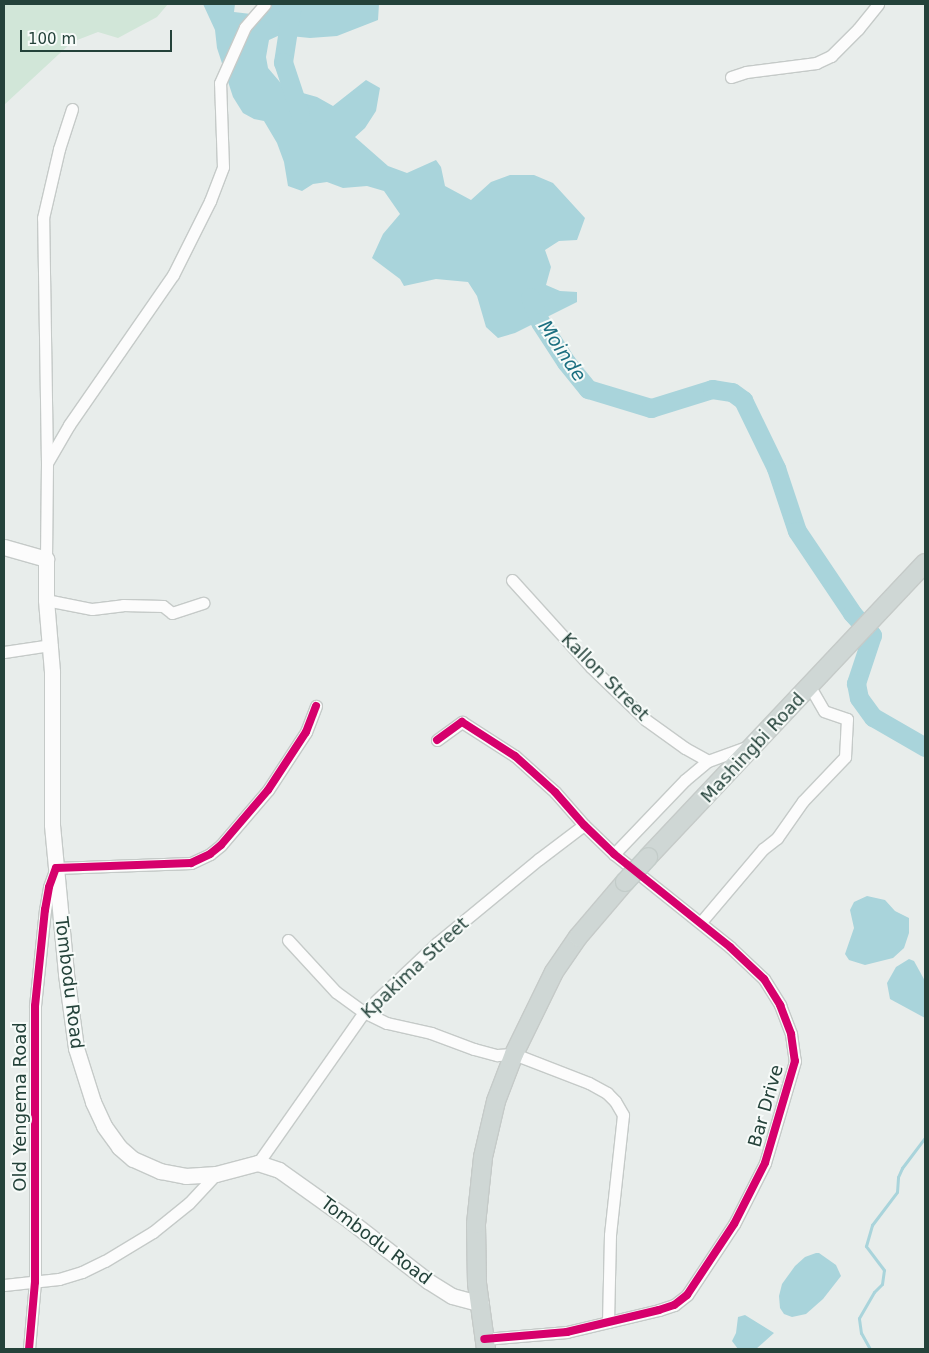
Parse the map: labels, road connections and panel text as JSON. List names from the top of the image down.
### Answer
{
  "streets": {
    "main road": ["Mashingbi Road", "Tombodu Road"],
    "street": [
      "Kallon Street",
      "Kpakima Street",
      "Bar Drive",
      "Old Yengema Road"
    ]
  },
  "crossings": [
    ["Kpakima Street", "Tombodu Road"],
    ["Kpakima Street", "Bar Drive"],
    ["Tombodu Road", "Old Yengema Road"]
  ],
  "water": ["Moinde"],
  "scale_bar": "100 m"
}
